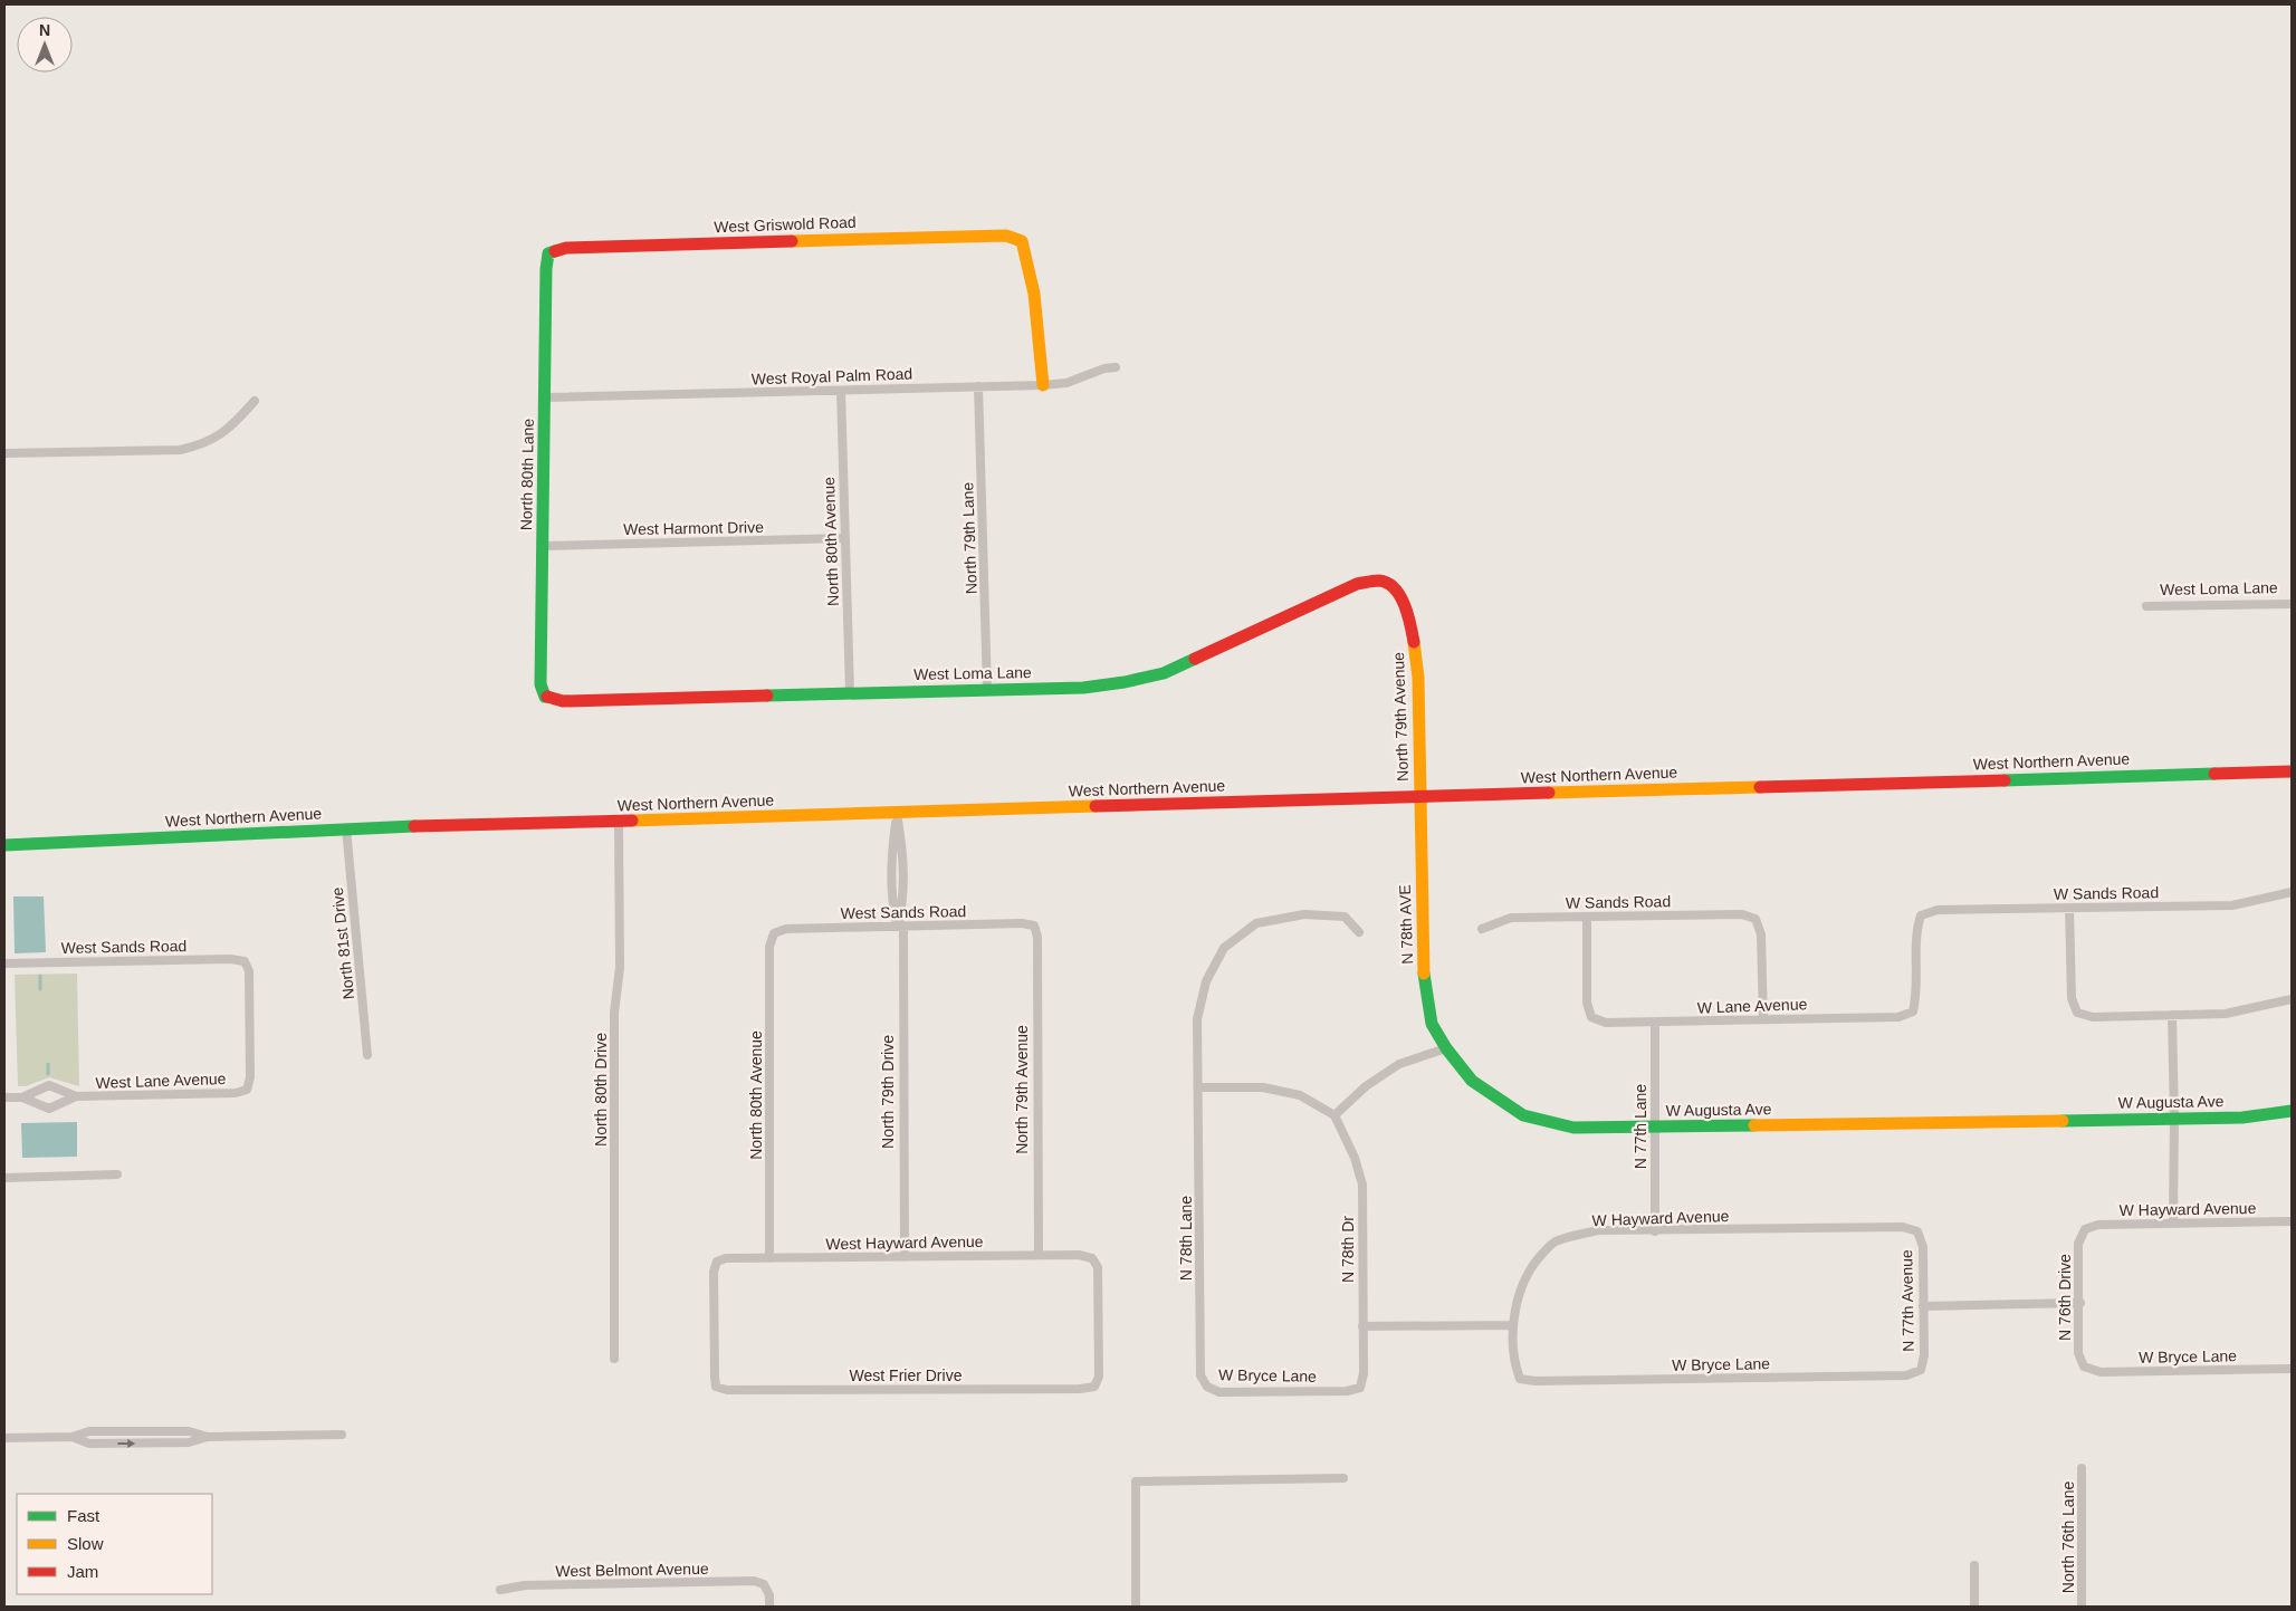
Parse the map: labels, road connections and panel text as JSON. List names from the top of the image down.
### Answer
{
  "streets": {
    "street": [
      "West Griswold Road",
      "West Royal Palm Road",
      "North 80th Lane",
      "West Harmont Drive",
      "North 79th Lane",
      "North 80th Avenue",
      "West Loma Lane",
      "North 79th Avenue",
      "West Northern Avenue",
      "W Sands Road",
      "West Sands Road",
      "N 78th AVE",
      "North 81st Drive",
      "W Lane Avenue",
      "West Lane Avenue",
      "North 80th Drive",
      "North 79th Drive",
      "W Augusta Ave",
      "N 77th Lane",
      "W Hayward Avenue",
      "N 78th Lane",
      "West Hayward Avenue",
      "N 78th Dr",
      "N 76th Drive",
      "N 77th Avenue",
      "W Bryce Lane",
      "West Frier Drive",
      "North 76th Lane",
      "West Belmont Avenue"
    ]
  },
  "crossings": [
    ["West Griswold Road", "West Royal Palm Road"],
    ["West Griswold Road", "North 80th Lane"],
    ["West Royal Palm Road", "North 80th Lane"],
    ["West Royal Palm Road", "North 79th Lane"],
    ["West Royal Palm Road", "North 80th Avenue"],
    ["North 80th Lane", "West Harmont Drive"],
    ["North 80th Lane", "West Loma Lane"],
    ["West Harmont Drive", "North 80th Avenue"],
    ["North 79th Lane", "West Loma Lane"],
    ["North 80th Avenue", "West Loma Lane"],
    ["North 80th Avenue", "West Sands Road"],
    ["North 80th Avenue", "West Hayward Avenue"],
    ["West Loma Lane", "North 79th Avenue"],
    ["North 79th Avenue", "West Northern Avenue"],
    ["North 79th Avenue", "West Sands Road"],
    ["North 79th Avenue", "N 78th AVE"],
    ["North 79th Avenue", "West Hayward Avenue"],
    ["West Northern Avenue", "N 78th AVE"],
    ["West Northern Avenue", "North 81st Drive"],
    ["West Northern Avenue", "North 80th Drive"],
    ["West Northern Avenue", "North 79th Drive"],
    ["W Sands Road", "W Lane Avenue"],
    ["West Sands Road", "West Lane Avenue"],
    ["West Sands Road", "North 79th Drive"],
    ["N 78th AVE", "W Augusta Ave"],
    ["W Lane Avenue", "N 77th Lane"],
    ["North 79th Drive", "West Hayward Avenue"],
    ["W Augusta Ave", "N 77th Lane"],
    ["N 77th Lane", "W Hayward Avenue"],
    ["W Hayward Avenue", "N 76th Drive"],
    ["W Hayward Avenue", "N 77th Avenue"],
    ["W Hayward Avenue", "W Bryce Lane"],
    ["N 78th Lane", "W Bryce Lane"],
    ["West Hayward Avenue", "West Frier Drive"],
    ["N 78th Dr", "W Bryce Lane"],
    ["N 76th Drive", "W Bryce Lane"],
    ["N 77th Avenue", "W Bryce Lane"]
  ],
  "legend": ["Fast", "Slow", "Jam"],
  "north": "top"
}
